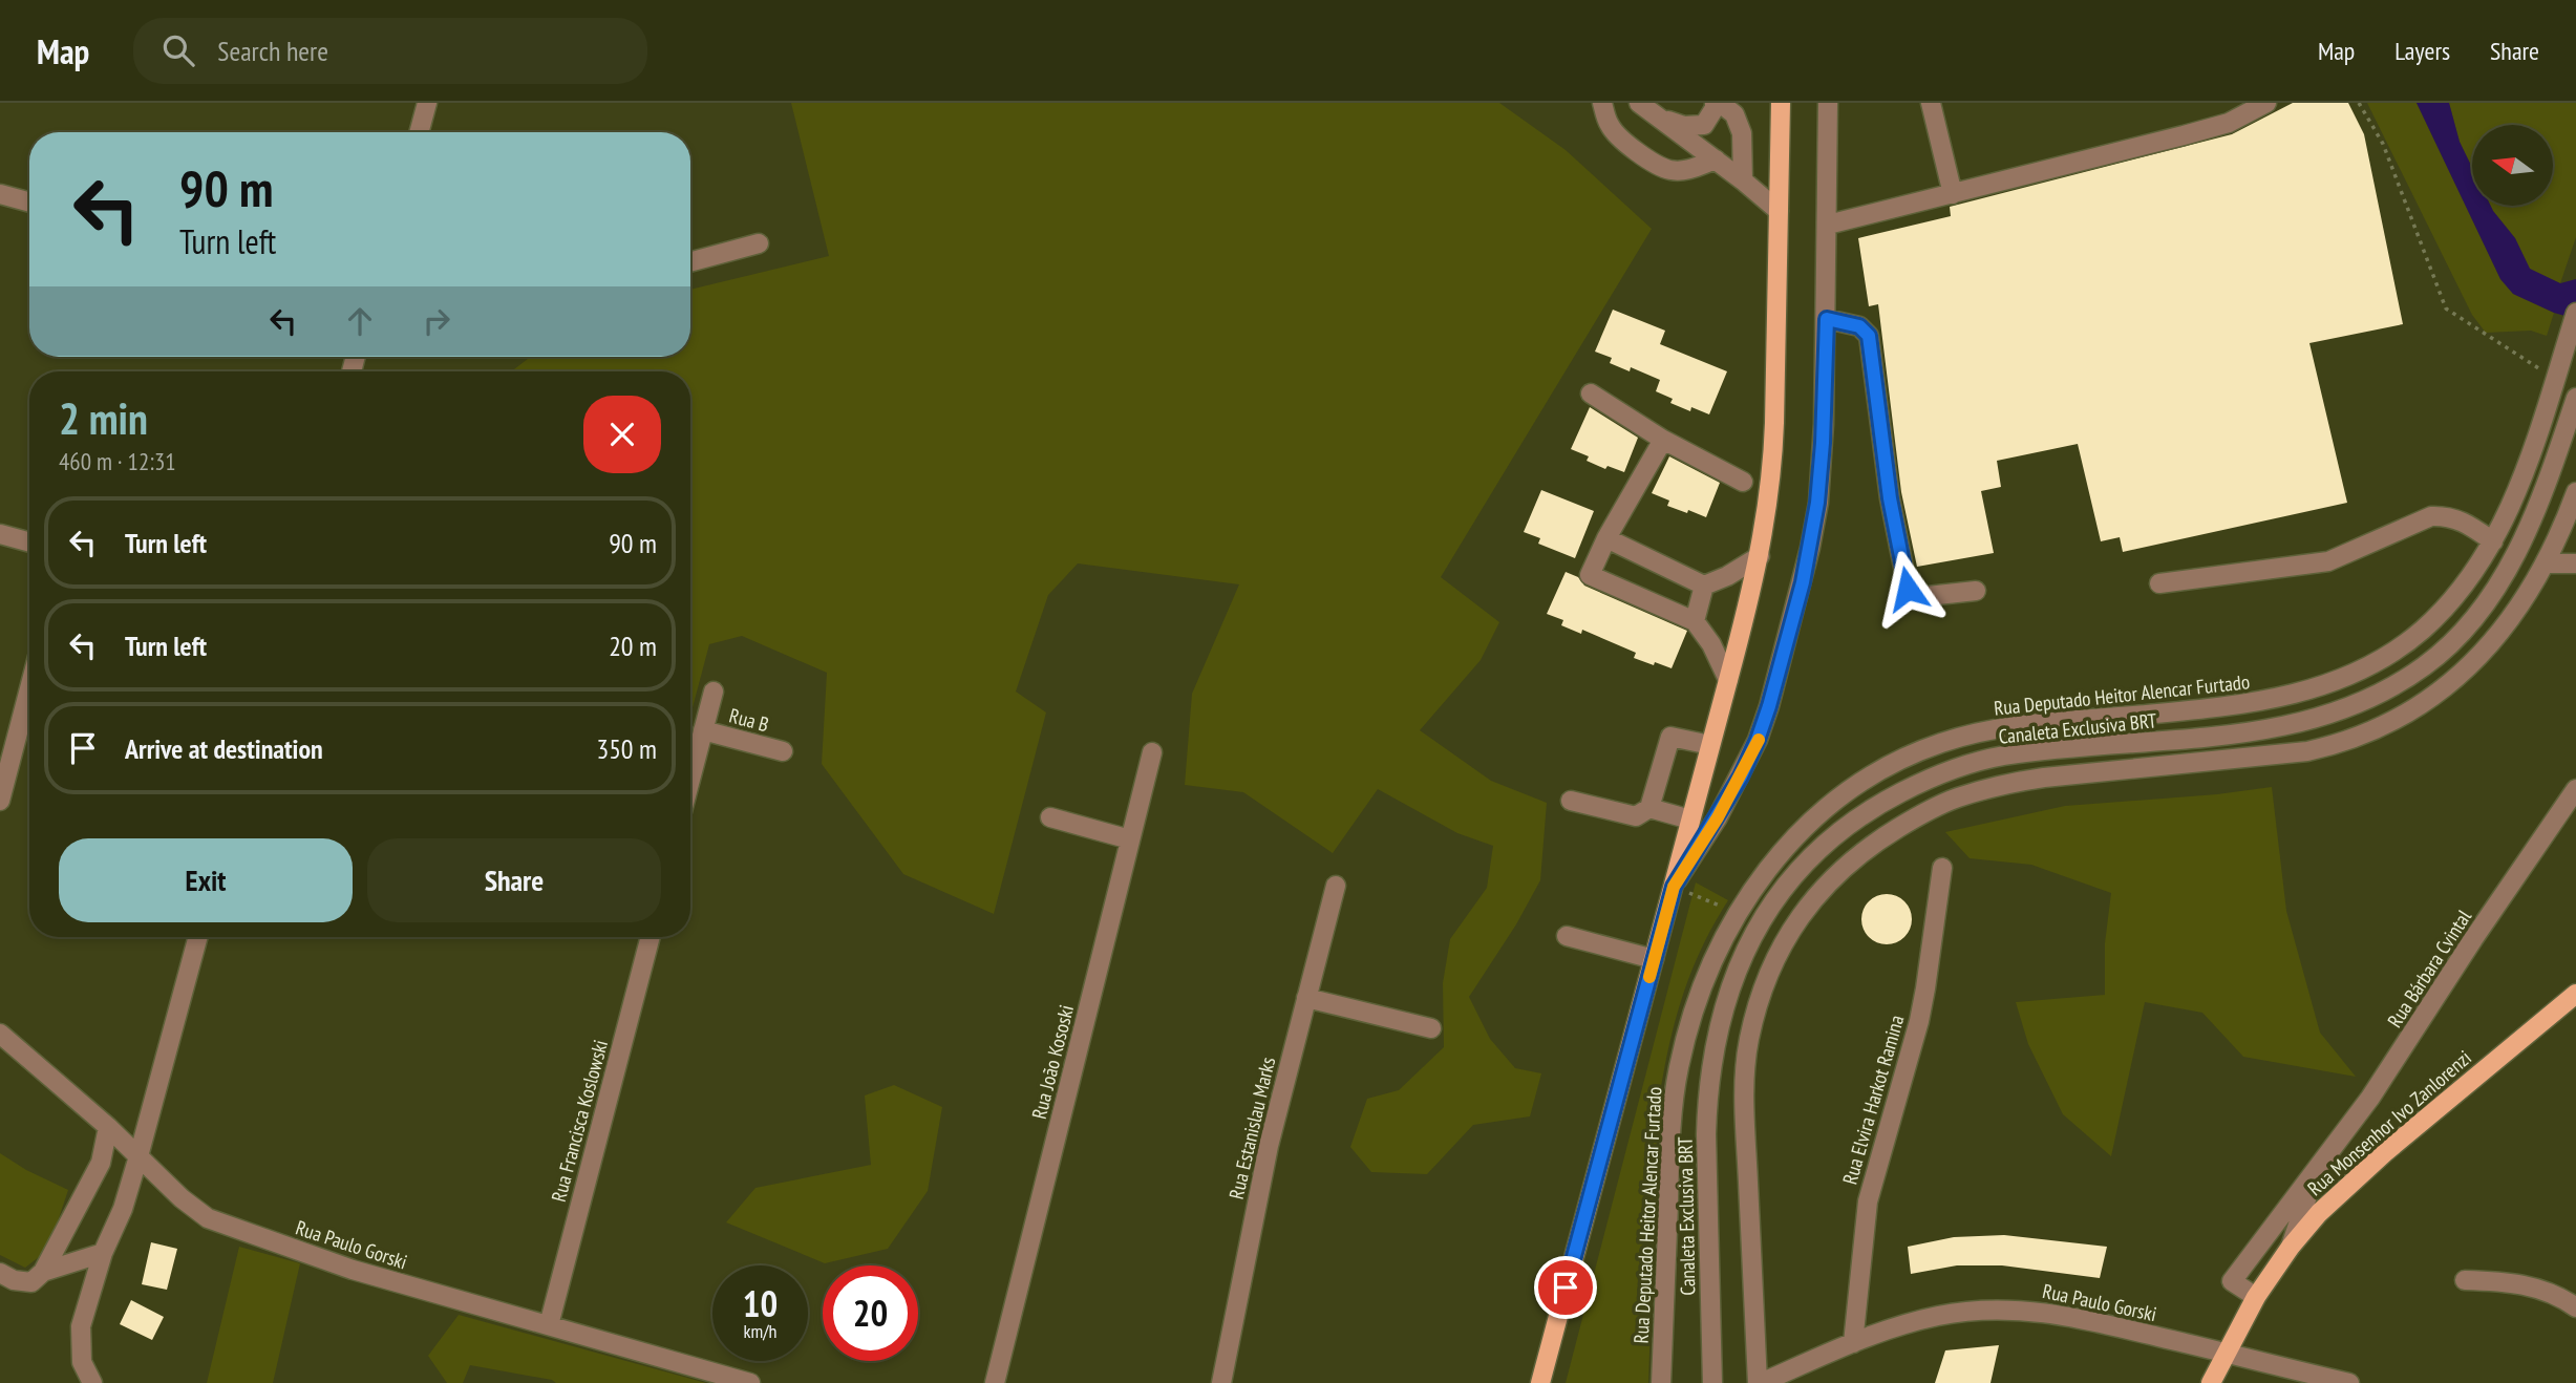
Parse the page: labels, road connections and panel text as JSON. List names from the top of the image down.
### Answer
{
  "streets": {
    "main road": ["Rua Monsenhor Ivo Zanlorenzi"],
    "street": [
      "Rua Deputado Heitor Alencar Furtado",
      "Rua B",
      "Canaleta Exclusiva BRT",
      "Rua Bárbara Cvintal",
      "Rua João Kososki",
      "Rua Elvira Harkot Ramina",
      "Rua Francisca Koslowski",
      "Rua Estanislau Marks",
      "Rua Paulo Gorski"
    ]
  },
  "crossings": [
    ["Rua Bárbara Cvintal", "Rua Monsenhor Ivo Zanlorenzi"],
    ["Rua Elvira Harkot Ramina", "Rua Paulo Gorski"],
    ["Rua Francisca Koslowski", "Rua Paulo Gorski"],
    ["Rua Monsenhor Ivo Zanlorenzi", "Rua Paulo Gorski"]
  ],
  "north": "left",
  "page": {
    "header": "Map",
    "search": "Search here",
    "nav": ["Map", "Layers", "Share"],
    "turn": ["90 m", "Turn left"],
    "heading": ["2 min", "460 m · 12:31"],
    "list": [
      {
        "name": "Turn left",
        "value": "90 m"
      },
      {
        "name": "Turn left",
        "value": "20 m"
      },
      {
        "name": "Arrive at destination",
        "value": "350 m"
      }
    ],
    "buttons": ["Exit", "Share"],
    "speed": "10 km/h",
    "limit": "20"
  }
}
